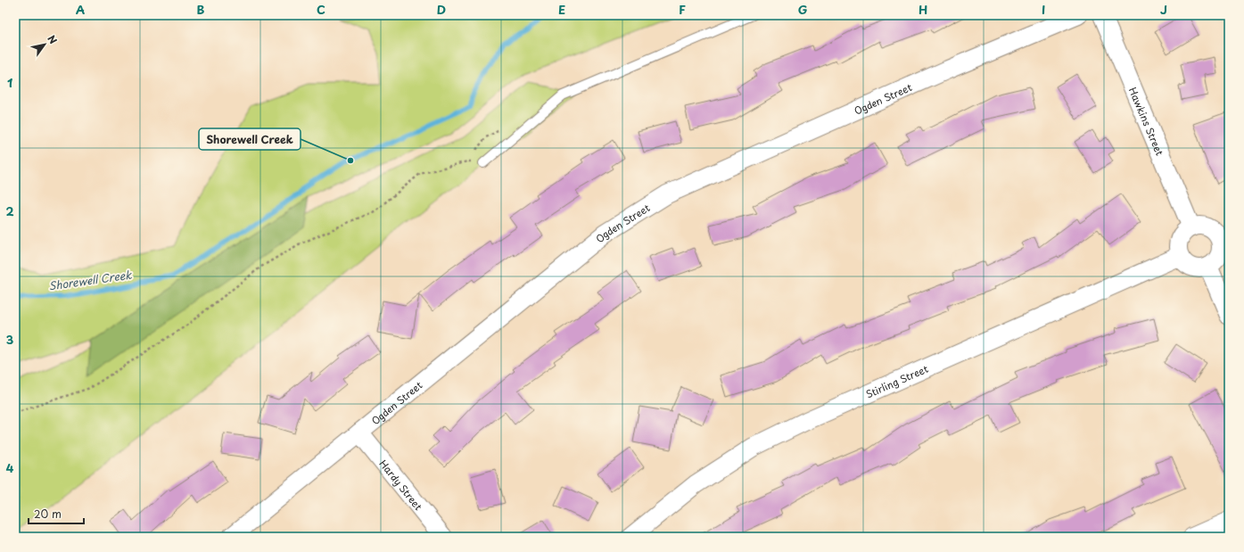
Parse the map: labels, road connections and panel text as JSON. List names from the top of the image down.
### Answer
{
  "streets": {
    "street": [
      "Ogden Street",
      "Hawkins Street",
      "Stirling Street",
      "Hardy Street"
    ]
  },
  "crossings": [
    ["Ogden Street", "Hardy Street"],
    ["Hawkins Street", "Stirling Street"]
  ],
  "water": ["Shorewell Creek"],
  "places": ["Shorewell Creek"],
  "scale_bar": "20 m",
  "north": "top right",
  "grid": {
    "columns": [
      "A",
      "B",
      "C",
      "D",
      "E",
      "F",
      "G",
      "H",
      "I",
      "J"
    ],
    "rows": [
      "1",
      "2",
      "3",
      "4"
    ]
  }
}
